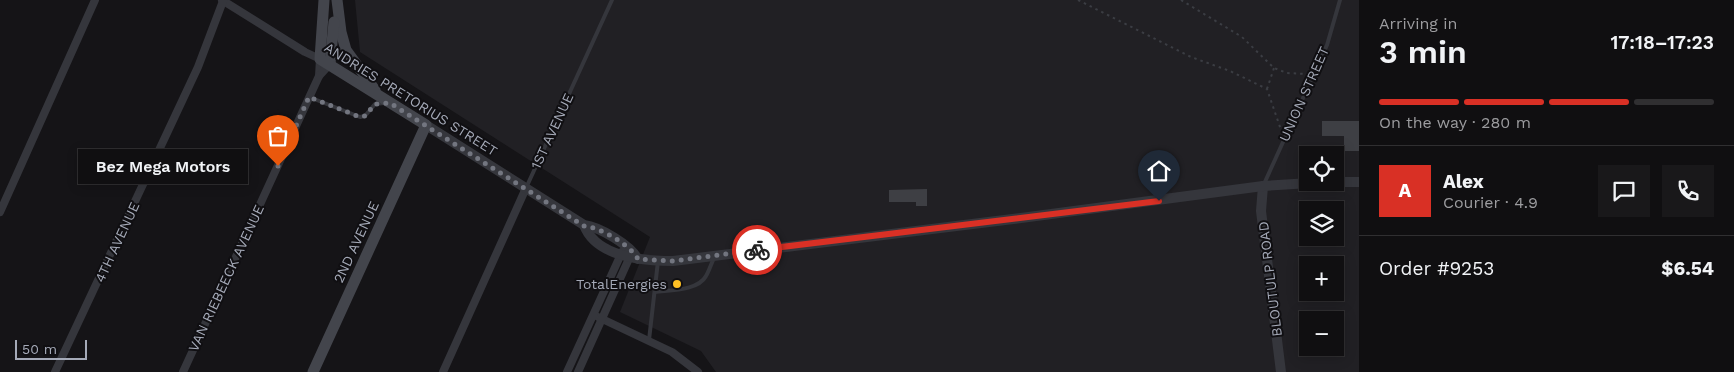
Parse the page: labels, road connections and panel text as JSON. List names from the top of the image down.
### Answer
{
  "streets": {
    "main road": ["ANDRIES PRETORIUS STREET", "2ND AVENUE"],
    "street": [
      "1ST AVENUE",
      "4TH AVENUE",
      "VAN RIEBEECK AVENUE",
      "BLOUTULP ROAD"
    ],
    "lane": ["UNION STREET"]
  },
  "crossings": [
    ["UNION STREET", "BLOUTULP ROAD"],
    ["ANDRIES PRETORIUS STREET", "1ST AVENUE"],
    ["ANDRIES PRETORIUS STREET", "4TH AVENUE"],
    ["ANDRIES PRETORIUS STREET", "2ND AVENUE"],
    ["ANDRIES PRETORIUS STREET", "VAN RIEBEECK AVENUE"]
  ],
  "places": ["Bez Mega Motors", "TotalEnergies"],
  "scale_bar": "50 m",
  "page": {
    "heading": ["3 min", "Arriving in", "17:18–17:23"],
    "panel": [
      "Alex",
      "Courier · 4.9",
      "Order #9253",
      "$6.54"
    ],
    "bar": "On the way · 280 m",
    "map_buttons": ["+", "−"],
    "bubble": "Bez Mega Motors",
    "round": "A",
    "scale": "50 m"
  }
}
